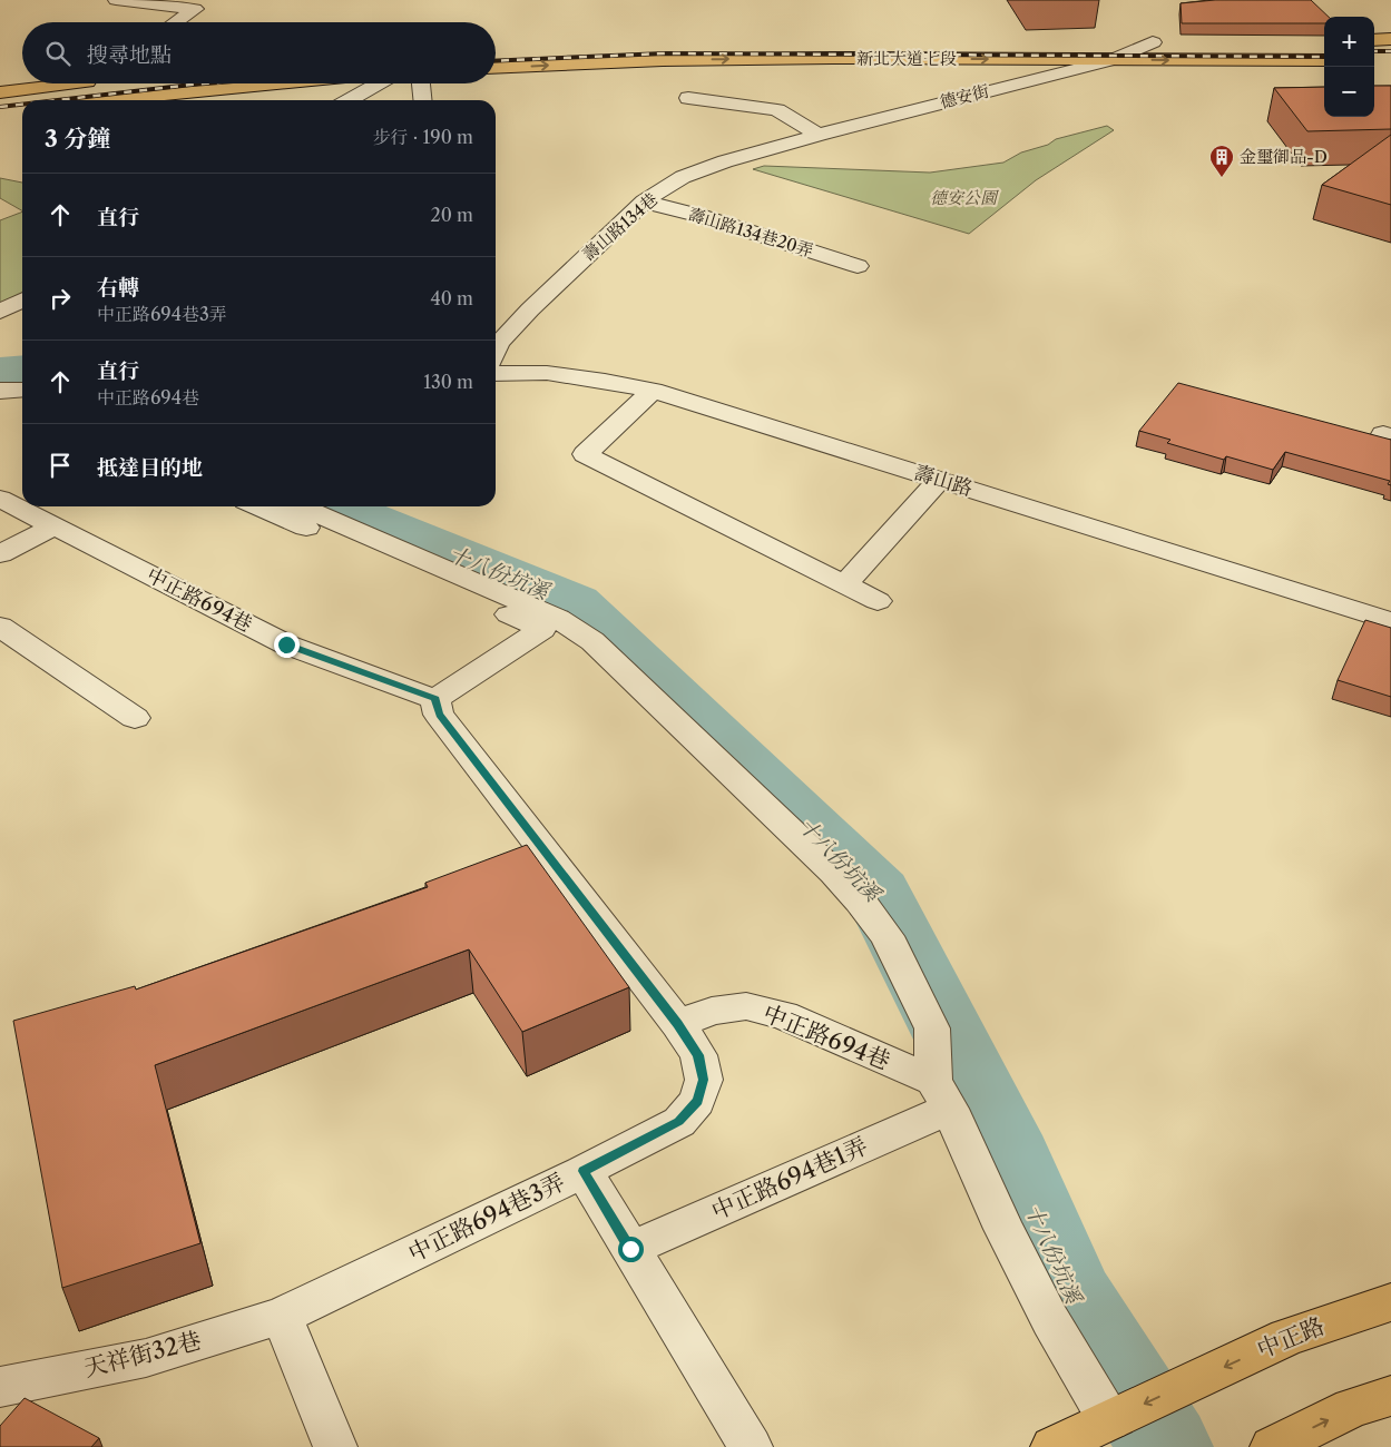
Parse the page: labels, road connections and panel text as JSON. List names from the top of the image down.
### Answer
{
  "streets": {
    "main road": ["新北大道七段", "中正路"],
    "street": [
      "德安街",
      "壽山路134巷",
      "壽山路134巷20弄",
      "壽山路",
      "中正路694巷",
      "中正路694巷1弄",
      "中正路694巷3弄",
      "天祥街32巷"
    ]
  },
  "crossings": [
    ["新北大道七段", "德安街"],
    ["德安街", "壽山路134巷"],
    ["壽山路134巷", "壽山路134巷20弄"],
    ["中正路694巷", "中正路694巷1弄"],
    ["中正路694巷", "中正路694巷3弄"],
    ["中正路694巷3弄", "天祥街32巷"]
  ],
  "water": ["十八份坑溪"],
  "parks": ["德安公園"],
  "places": {
    "building": ["金璽御品-D"]
  },
  "page": {
    "map_buttons": ["+", "−"],
    "search": "搜尋地點",
    "heading": ["3 分鐘", "步行 · 190 m"],
    "list": [
      ["直行", "20 m"],
      ["右轉", "中正路694巷3弄", "40 m"],
      ["直行", "中正路694巷", "130 m"],
      "抵達目的地"
    ]
  }
}
